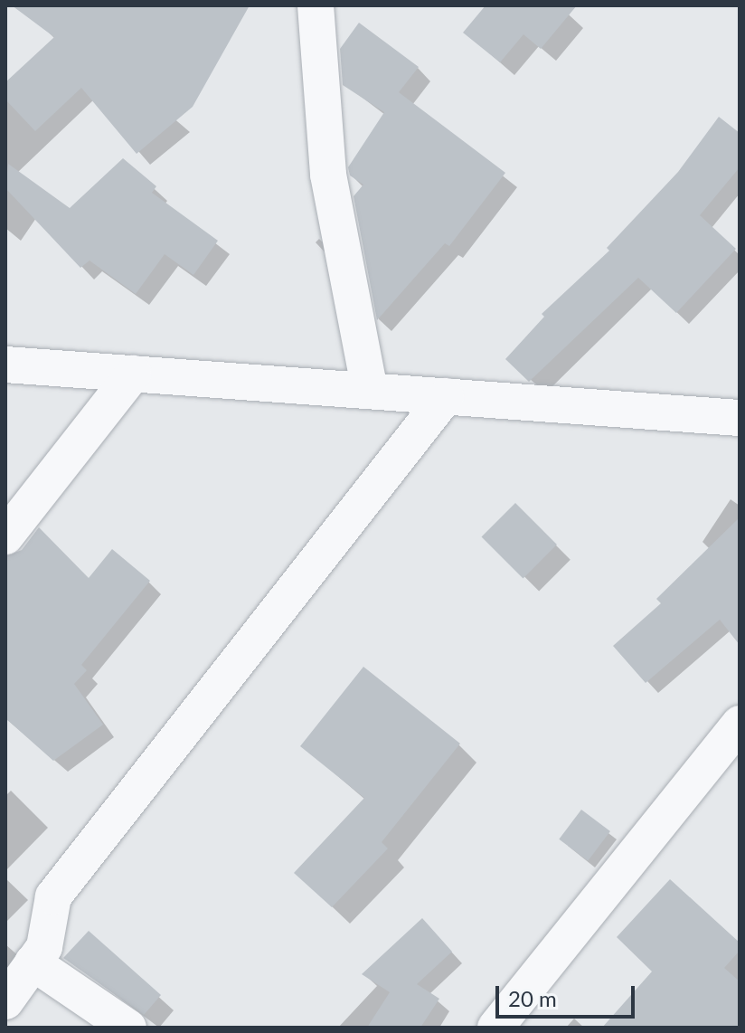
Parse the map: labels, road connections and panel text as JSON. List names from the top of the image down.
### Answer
{
  "scale_bar": "20 m"
}
